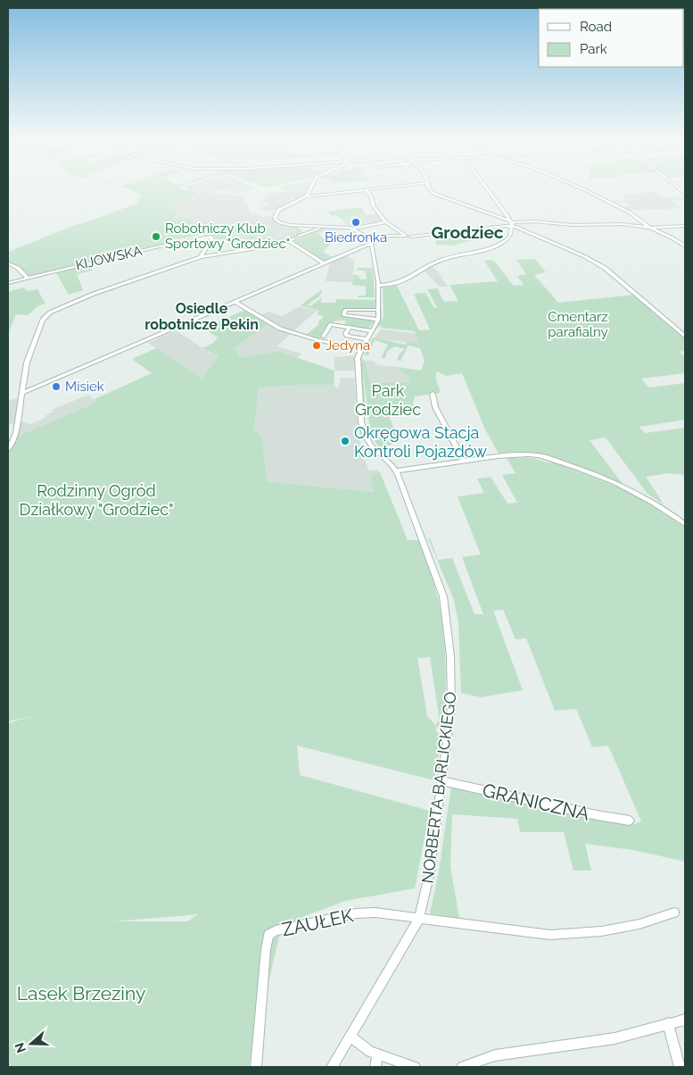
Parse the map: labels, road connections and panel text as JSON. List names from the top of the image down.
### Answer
{
  "streets": {
    "street": [
      "KIJOWSKA",
      "NORBERTA BARLICKIEGO",
      "GRANICZNA",
      "ZAUŁEK"
    ]
  },
  "crossings": [
    ["NORBERTA BARLICKIEGO", "GRANICZNA"],
    ["NORBERTA BARLICKIEGO", "ZAUŁEK"]
  ],
  "districts": ["Grodziec", "Osiedle robotnicze Pekin"],
  "parks": [
    "Cmentarz parafialny",
    "Park Grodziec",
    "Rodzinny Ogród Działkowy \"Grodziec\"",
    "Lasek Brzeziny"
  ],
  "places": [
    "Biedronka",
    "Robotniczy Klub Sportowy \"Grodziec\"",
    "Jedyna",
    "Misiek",
    "Okręgowa Stacja Kontroli Pojazdów"
  ],
  "legend": ["Road", "Park"],
  "north": "left"
}
